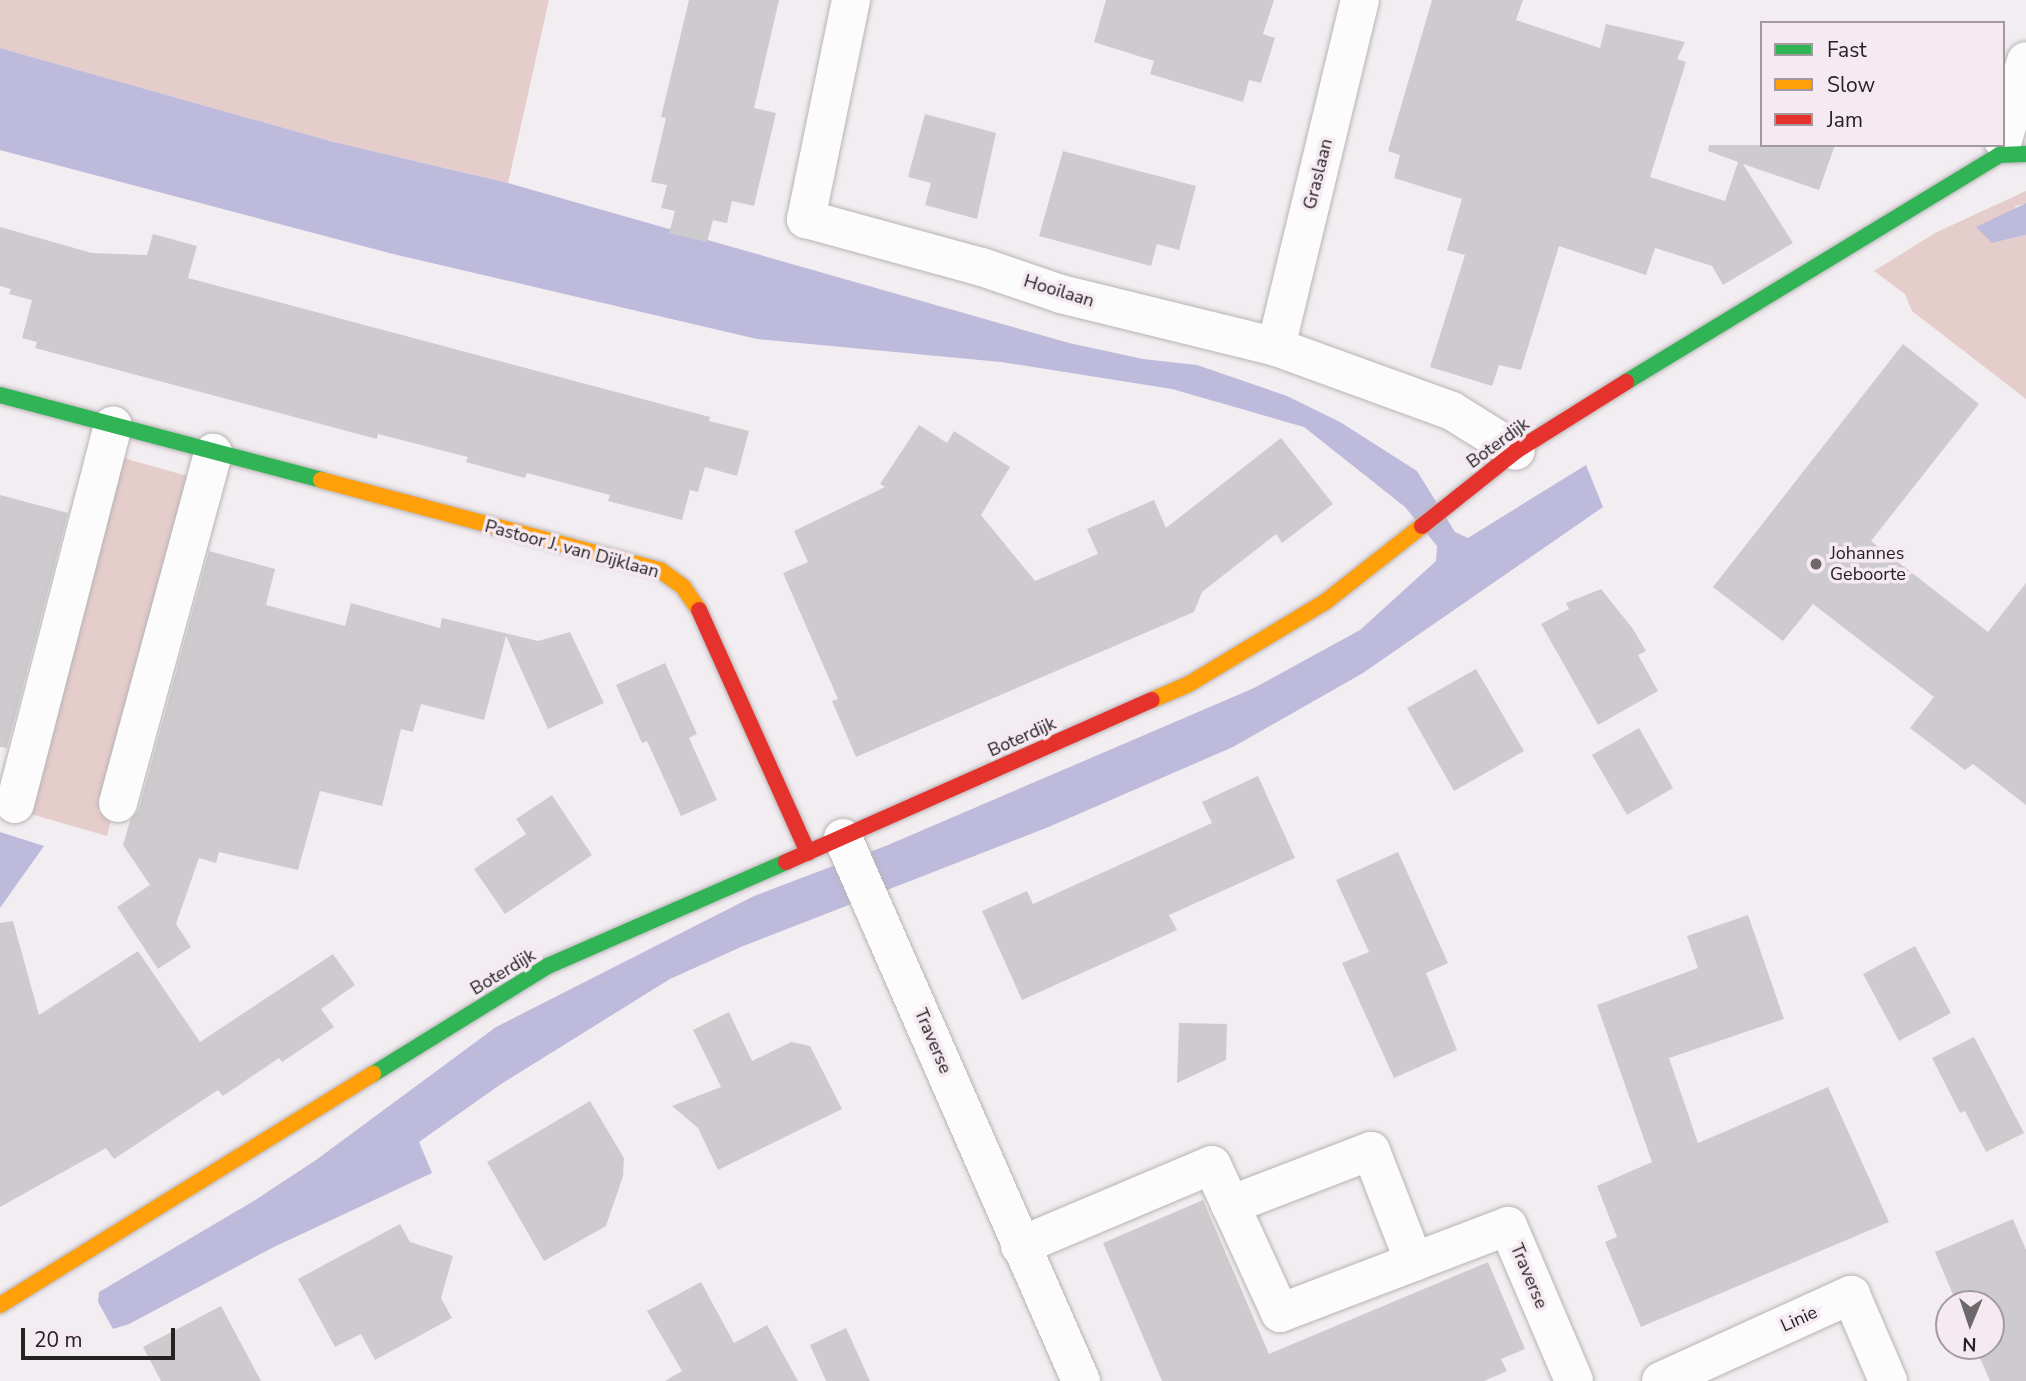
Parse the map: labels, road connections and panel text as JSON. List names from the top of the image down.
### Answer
{
  "streets": {
    "street": [
      "Graslaan",
      "Hooilaan",
      "Boterdijk",
      "Pastoor J. van Dijklaan",
      "Traverse",
      "Linie"
    ]
  },
  "crossings": [
    ["Graslaan", "Hooilaan"],
    ["Hooilaan", "Boterdijk"],
    ["Boterdijk", "Pastoor J. van Dijklaan"],
    ["Boterdijk", "Traverse"]
  ],
  "places": ["Johannes Geboorte"],
  "legend": ["Fast", "Slow", "Jam"],
  "scale_bar": "20 m",
  "north": "bottom"
}
